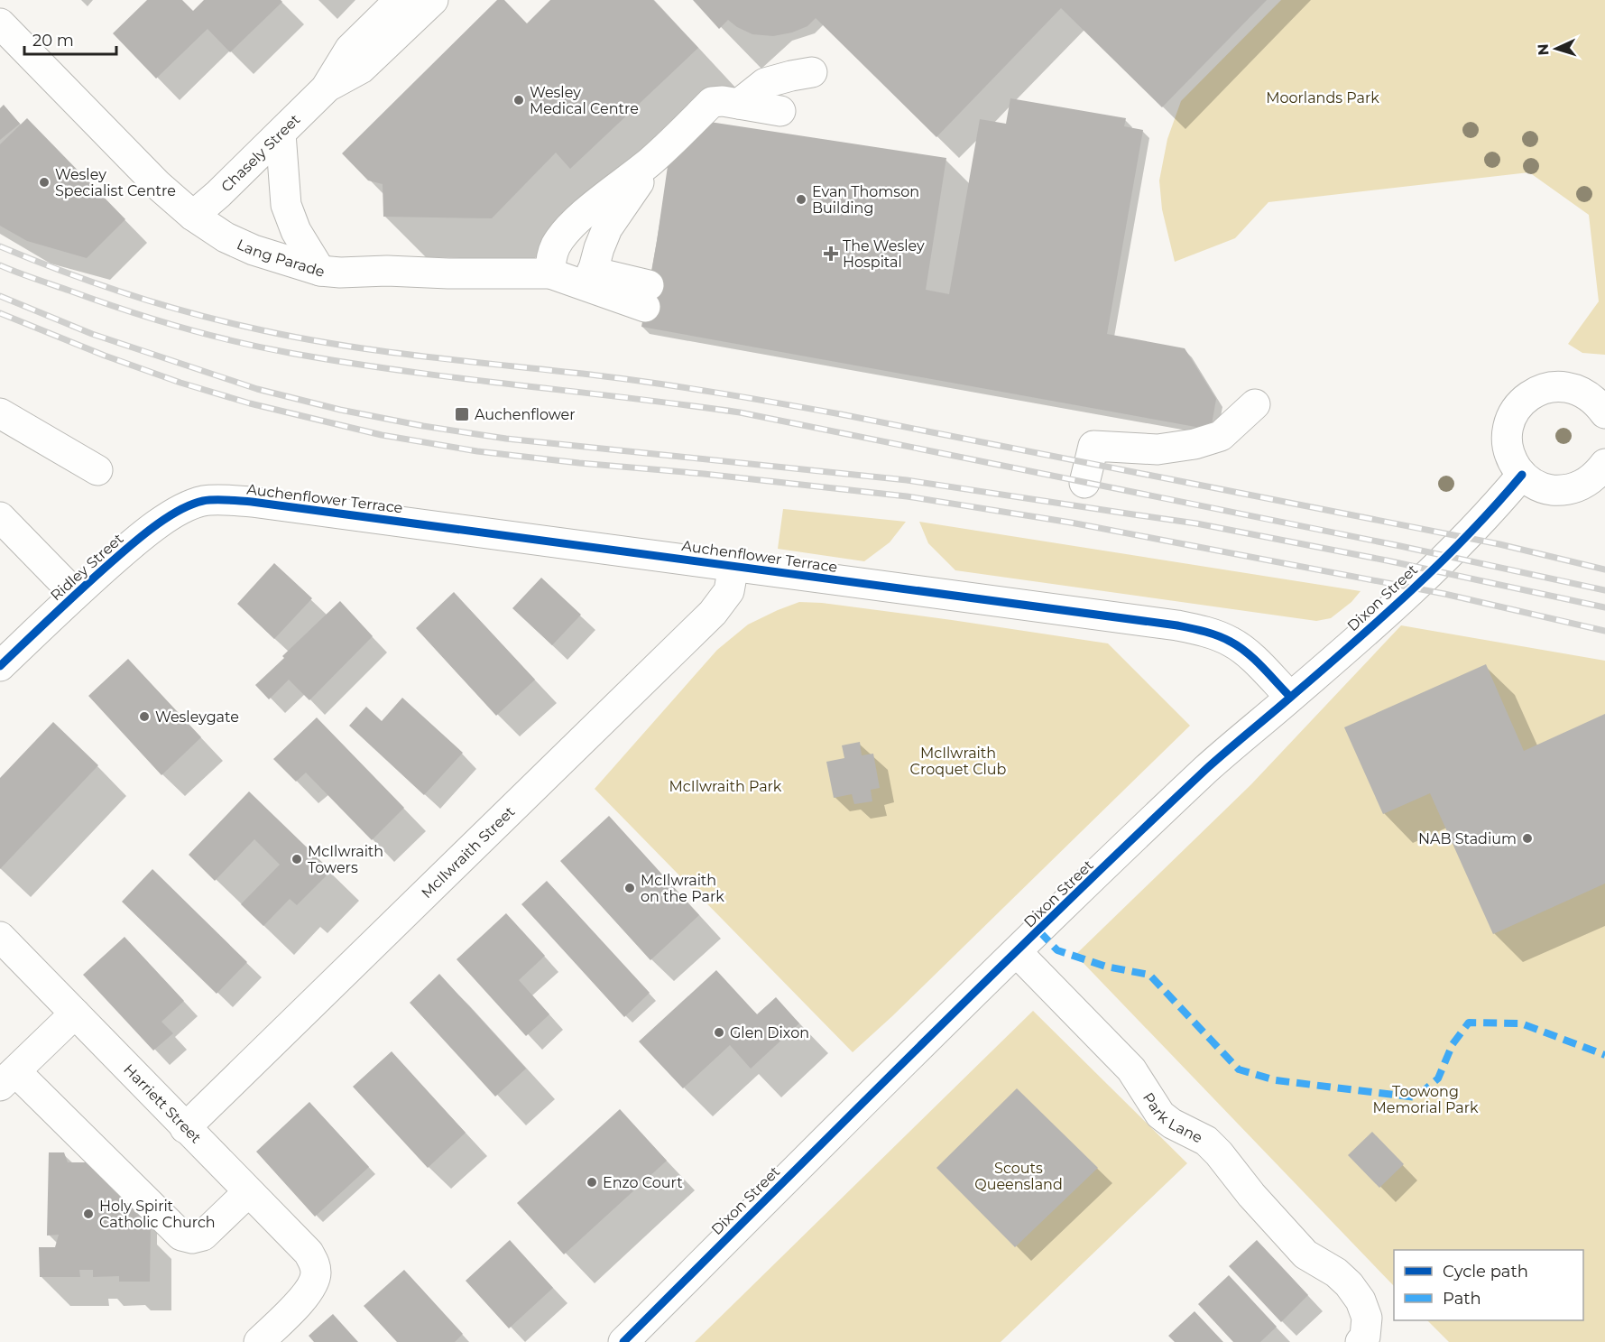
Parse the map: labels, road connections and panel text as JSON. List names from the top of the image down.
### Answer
{
  "streets": {
    "street": [
      "Chasely Street",
      "Lang Parade",
      "Auchenflower Terrace",
      "Ridley Street",
      "Dixon Street",
      "McIlwraith Street",
      "Harriett Street",
      "Park Lane"
    ]
  },
  "crossings": [
    ["Chasely Street", "Lang Parade"],
    ["Auchenflower Terrace", "Ridley Street"],
    ["Auchenflower Terrace", "Dixon Street"],
    ["Auchenflower Terrace", "McIlwraith Street"],
    ["Dixon Street", "Park Lane"],
    ["McIlwraith Street", "Harriett Street"]
  ],
  "parks": [
    "Moorlands Park",
    "McIlwraith Croquet Club",
    "McIlwraith Park",
    "Toowong Memorial Park",
    "Scouts Queensland"
  ],
  "places": {
    "other": [
      "Wesley Medical Centre",
      "Wesley Specialist Centre",
      "Evan Thomson Building",
      "Wesleygate",
      "NAB Stadium",
      "McIlwraith Towers",
      "McIlwraith on the Park",
      "Glen Dixon",
      "Enzo Court",
      "Holy Spirit Catholic Church"
    ],
    "health": ["The Wesley Hospital"],
    "transit": ["Auchenflower"]
  },
  "legend": ["Cycle path", "Path"],
  "scale_bar": "20 m",
  "north": "left"
}
